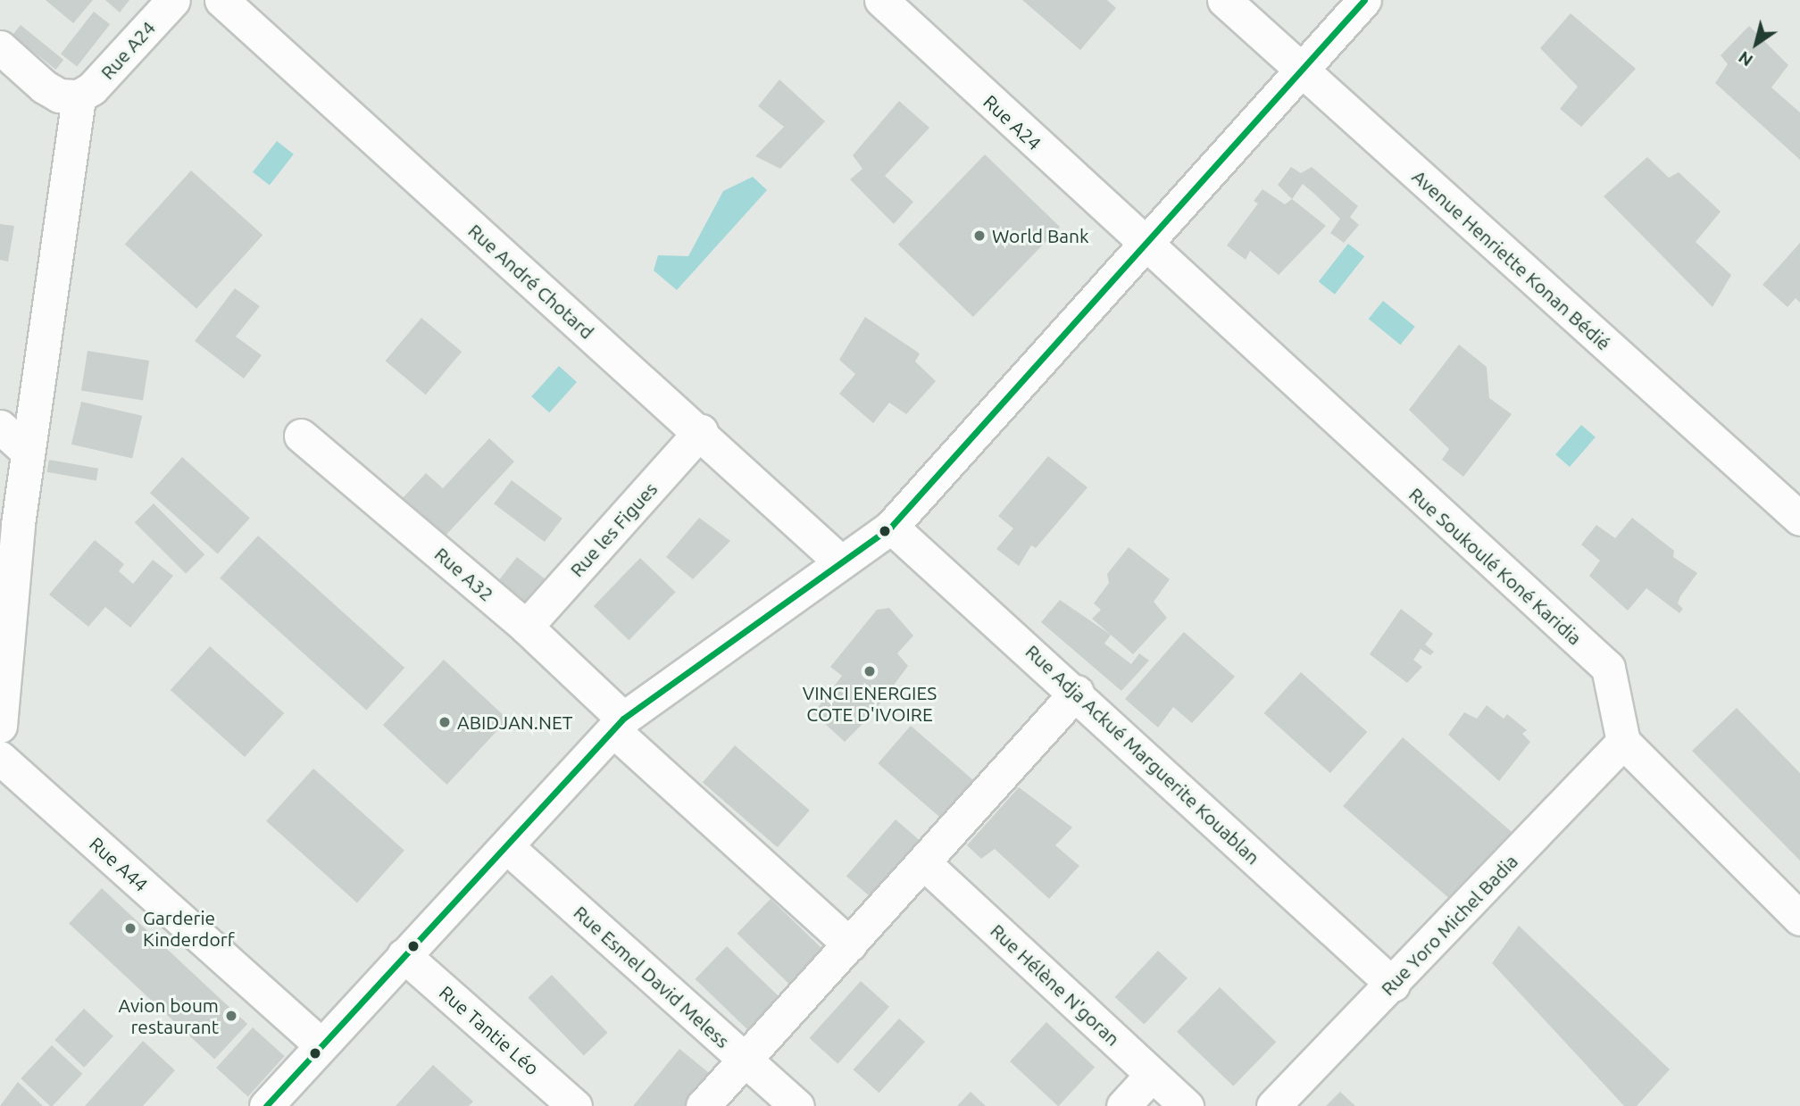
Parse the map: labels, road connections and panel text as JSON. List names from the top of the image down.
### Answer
{
  "streets": {
    "street": [
      "Rue A24",
      "Avenue Henriette Konan Bédié",
      "Rue André Chotard",
      "Rue les Figues",
      "Rue Soukoulé Koné Karidia",
      "Rue A32",
      "Rue Adja Ackué Marguerite Kouablan",
      "Rue A44",
      "Rue Yoro Michel Badia",
      "Rue Esmel David Meless",
      "Rue Hélène N'goran",
      "Rue Tantie Léo"
    ]
  },
  "crossings": [
    ["Rue A24", "Rue Soukoulé Koné Karidia"],
    ["Rue André Chotard", "Rue les Figues"],
    ["Rue les Figues", "Rue A32"],
    ["Rue Soukoulé Koné Karidia", "Rue Yoro Michel Badia"],
    ["Rue Adja Ackué Marguerite Kouablan", "Rue Yoro Michel Badia"]
  ],
  "places": [
    "World Bank",
    "VINCI ENERGIES COTE D'IVOIRE",
    "ABIDJAN.NET",
    "Garderie Kinderdorf",
    "Avion boum restaurant"
  ],
  "north": "bottom left"
}
